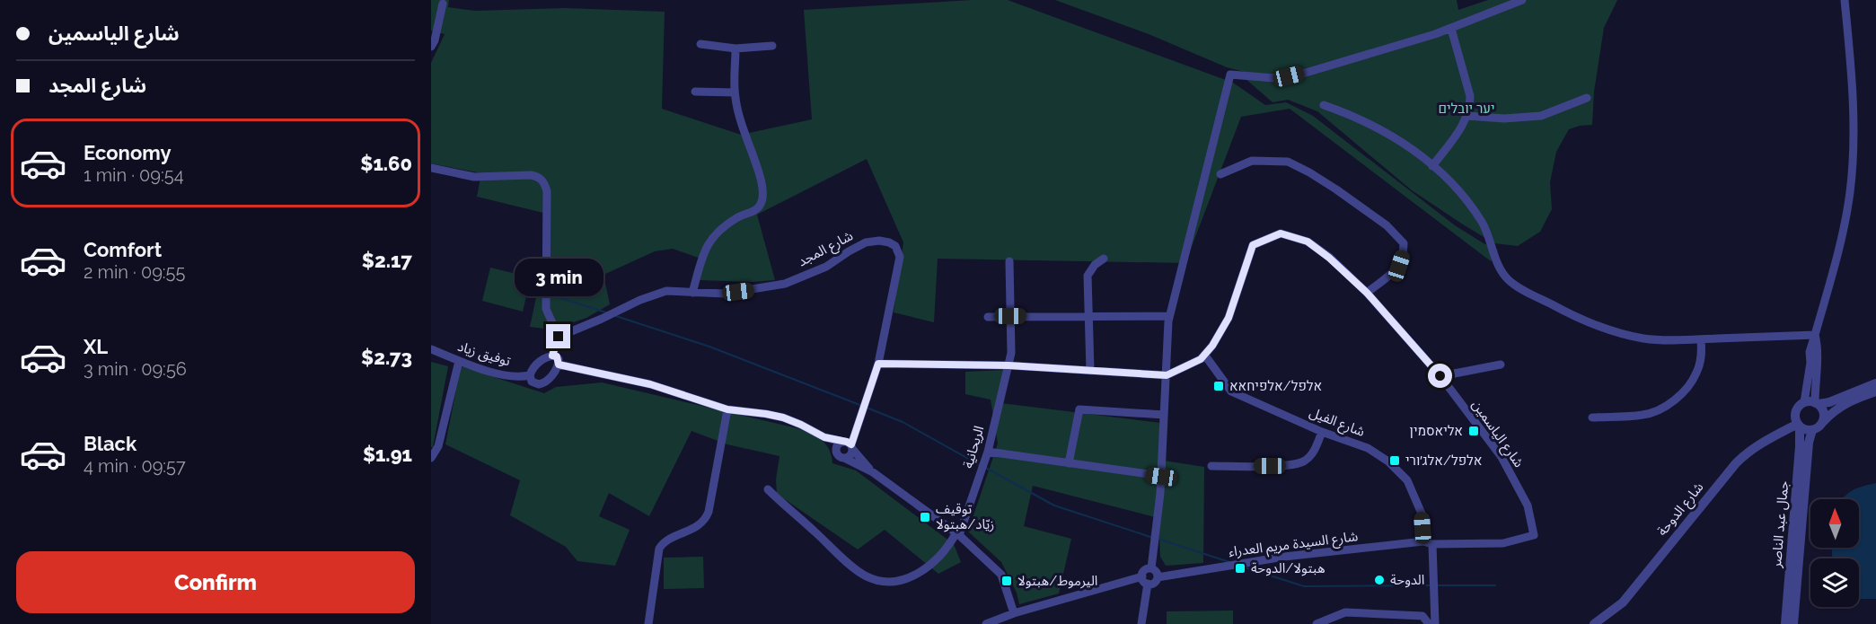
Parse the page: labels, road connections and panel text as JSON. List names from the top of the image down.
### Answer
{
  "streets": {
    "street": [
      "شارع المجد",
      "توفيق زياد",
      "شارع الفيل",
      "شارع الياسمين",
      "الريحانية",
      "شارع الدوحة",
      "جمال عبد الناصر",
      "شارع السيدة مريم العدراء"
    ]
  },
  "crossings": [
    ["شارع الفيل", "شارع الياسمين"],
    ["شارع الفيل", "شارع السيدة مريم العدراء"],
    ["شارع الياسمين", "شارع السيدة مريم العدراء"],
    ["شارع الدوحة", "جمال عبد الناصر"]
  ],
  "parks": ["יער יובלים"],
  "places": {
    "transit": [
      "אלפל/אלפיחאא",
      "אליאסמין",
      "אלפל/אלג׳ורי",
      "توقيف زيّاد/هبتولا",
      "هبتولا/الدوحة",
      "اليرموط/هبتولا"
    ],
    "other": ["الدوحة"]
  },
  "north": "top",
  "page": {
    "banner": ["شارع الياسمين", "شارع المجد"],
    "list": [
      {
        "name": "Economy",
        "note": "1 min · 09:54",
        "value": "$1.60"
      },
      {
        "name": "Comfort",
        "note": "2 min · 09:55",
        "value": "$2.17"
      },
      {
        "name": "XL",
        "note": "3 min · 09:56",
        "value": "$2.73"
      },
      {
        "name": "Black",
        "note": "4 min · 09:57",
        "value": "$1.91"
      }
    ],
    "bubble": "3 min",
    "buttons": "Confirm"
  }
}
